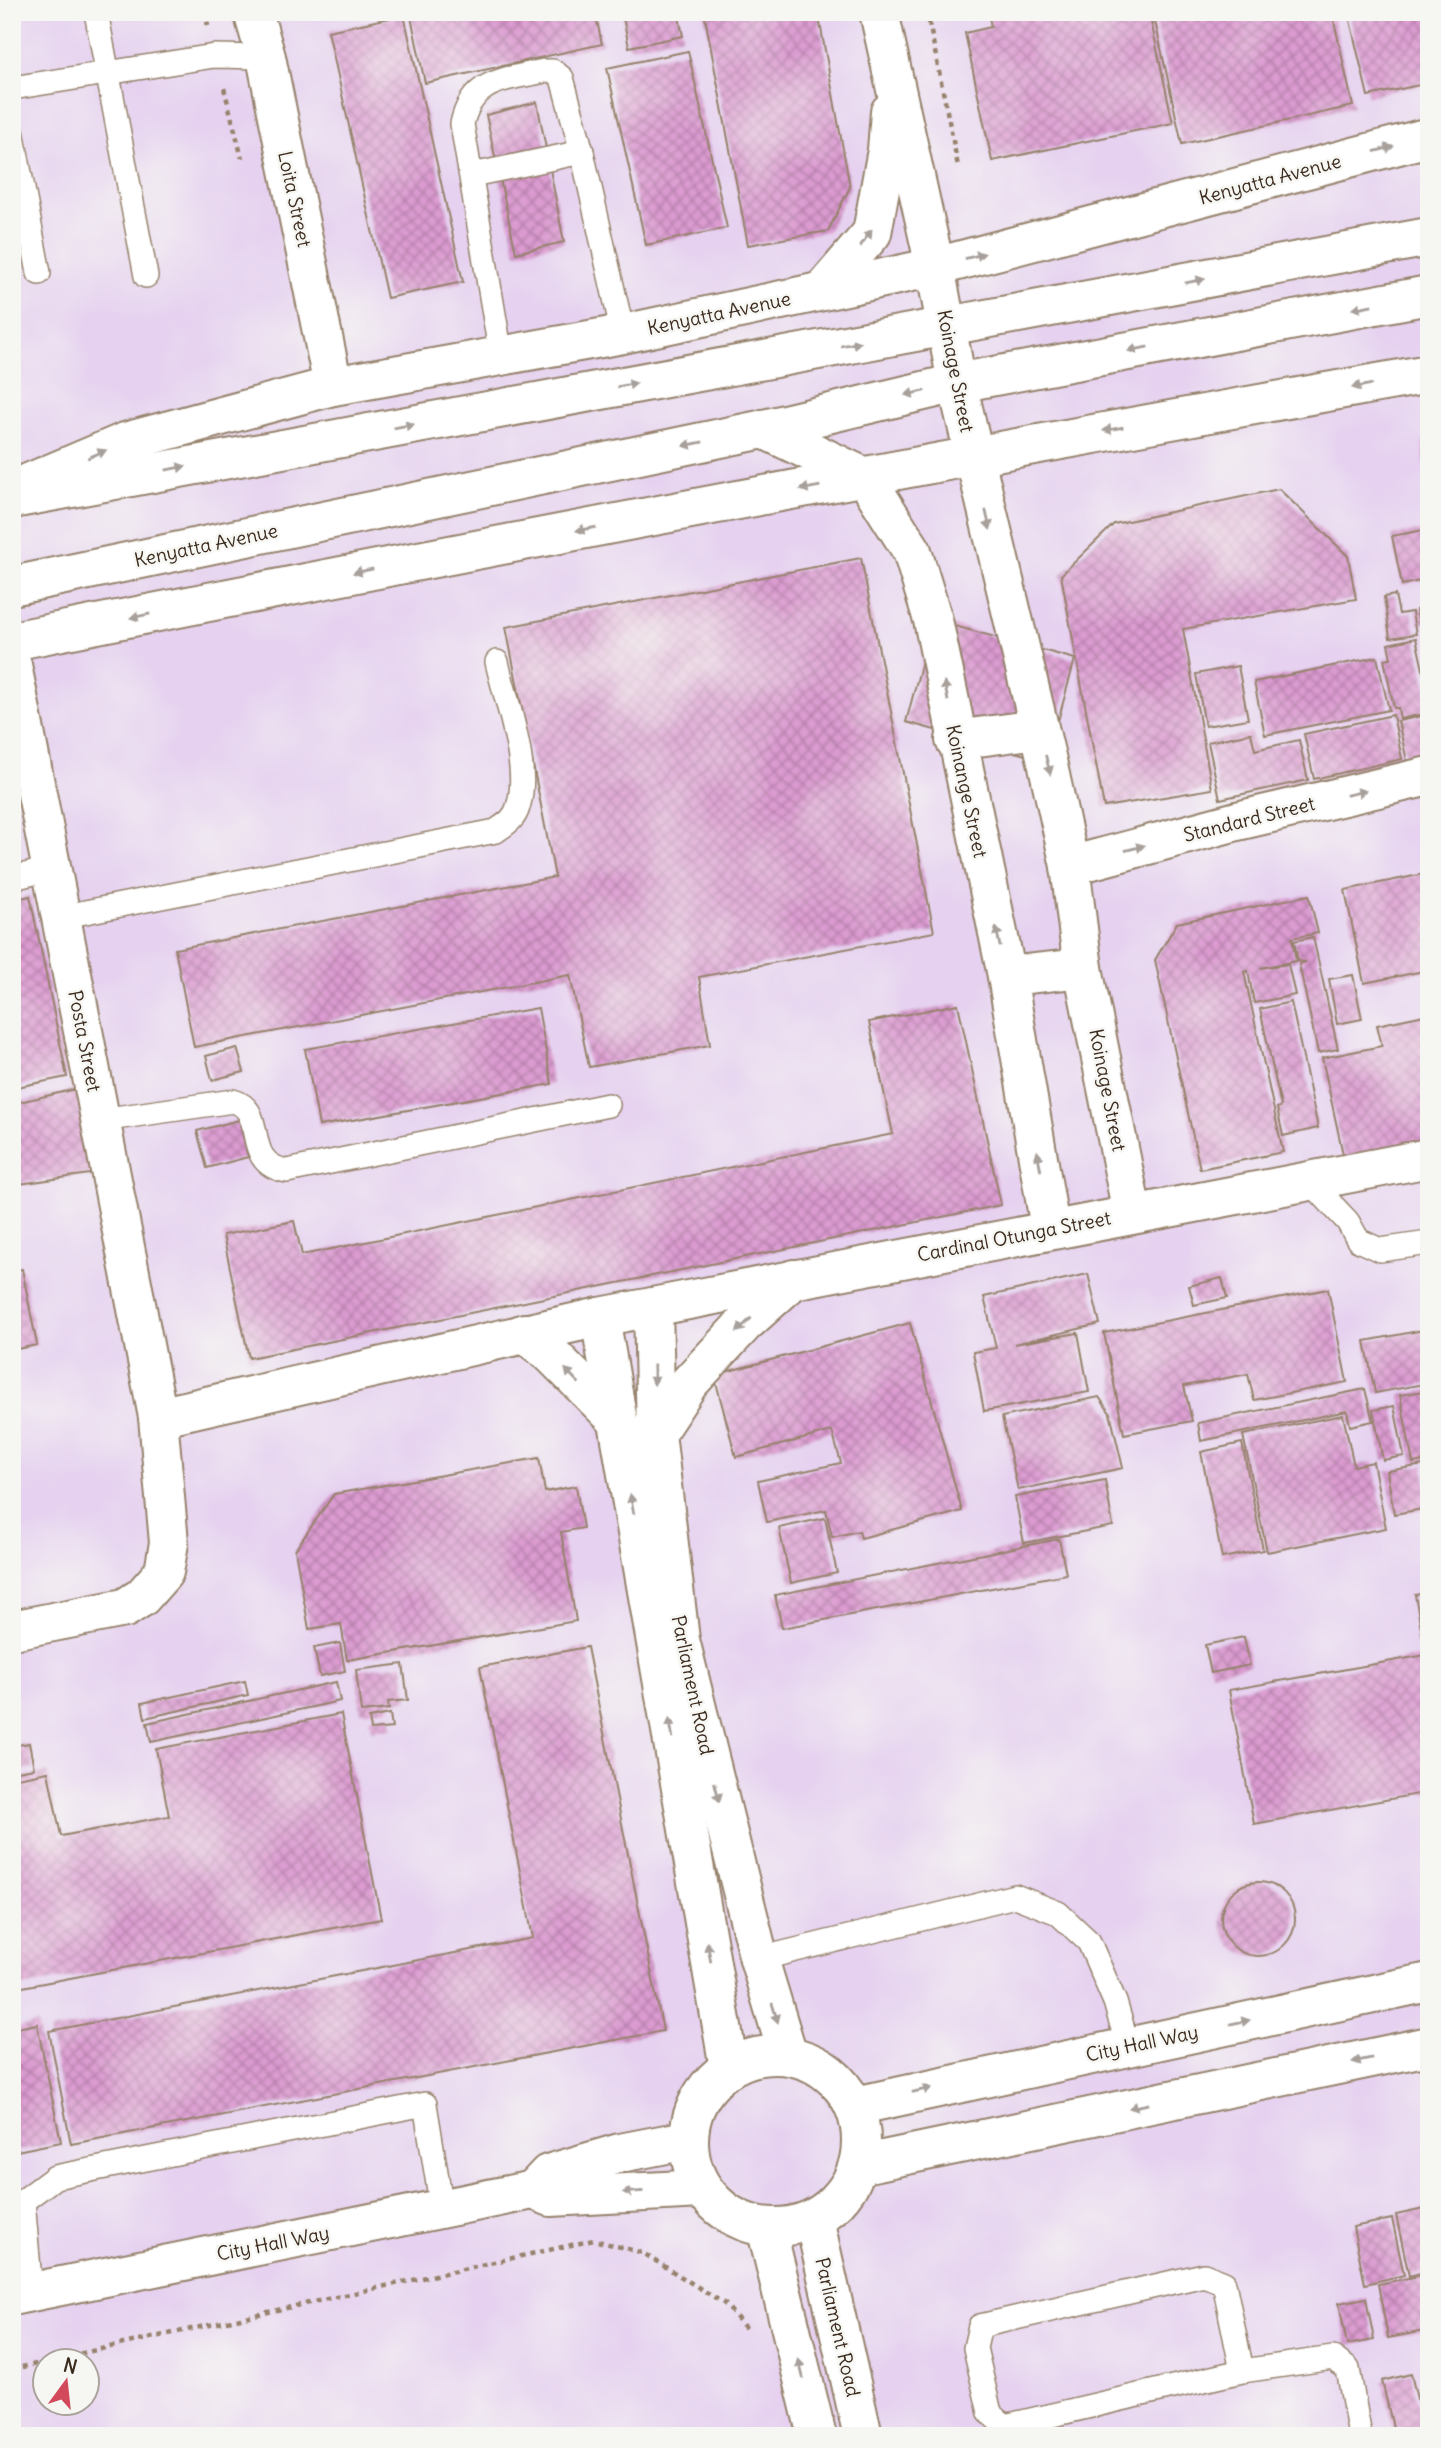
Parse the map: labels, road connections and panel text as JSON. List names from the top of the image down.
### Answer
{
  "streets": {
    "street": [
      "Kenyatta Avenue",
      "Loita Street",
      "Koinage Street",
      "Koinange Street",
      "Standard Street",
      "Posta Street",
      "Cardinal Otunga Street",
      "Parliament Road",
      "City Hall Way"
    ]
  },
  "crossings": [
    ["Kenyatta Avenue", "Loita Street"],
    ["Kenyatta Avenue", "Koinage Street"],
    ["Koinage Street", "Standard Street"],
    ["Koinage Street", "Cardinal Otunga Street"],
    ["Koinange Street", "Cardinal Otunga Street"],
    ["Cardinal Otunga Street", "Parliament Road"],
    ["Parliament Road", "City Hall Way"]
  ],
  "one_way": ["Koinange Street", "Standard Street"],
  "north": "top"
}
